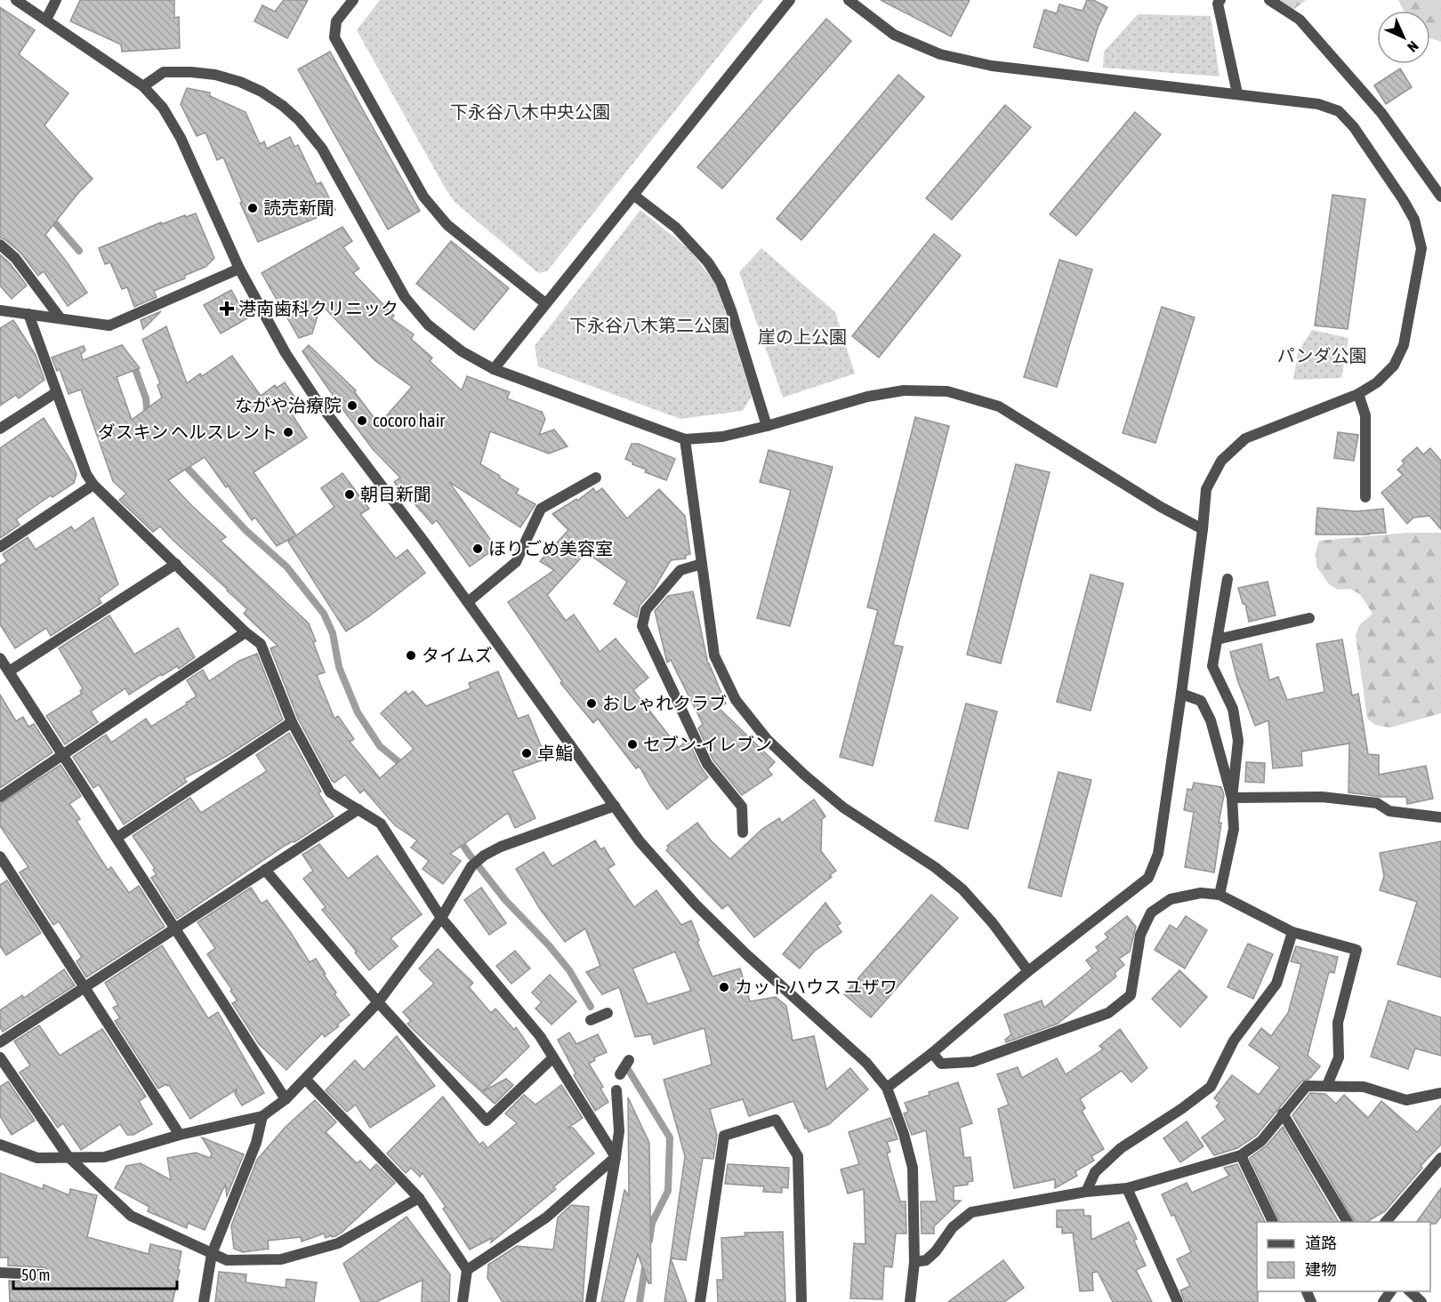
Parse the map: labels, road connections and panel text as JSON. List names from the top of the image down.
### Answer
{
  "parks": [
    "下永谷八木中央公園",
    "下永谷八木第二公園",
    "崖の上公園",
    "パンダ公園"
  ],
  "places": {
    "other": [
      "読売新聞",
      "ながや治療院",
      "cocoro hair",
      "ダスキン ヘルスレント",
      "朝日新聞",
      "ほりごめ美容室",
      "タイムズ",
      "おしゃれクラブ",
      "セブン-イレブン",
      "卓鮨",
      "カットハウス ユザワ"
    ],
    "health": ["港南歯科クリニック"]
  },
  "legend": ["道路", "建物"],
  "scale_bar": "50 m",
  "north": "bottom right"
}
